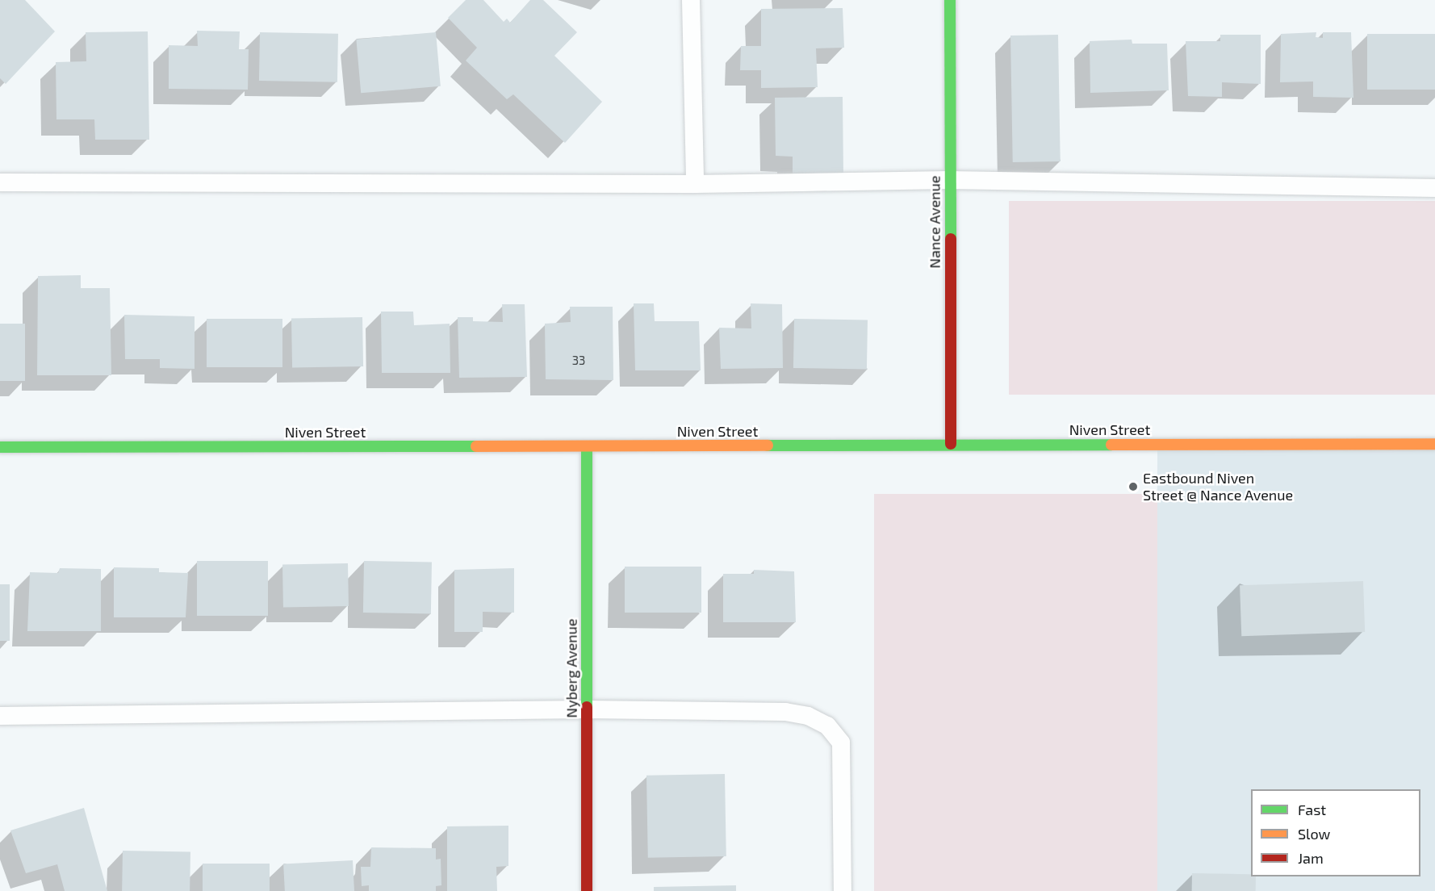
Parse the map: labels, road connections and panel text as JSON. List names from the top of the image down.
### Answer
{
  "streets": {
    "street": ["Nance Avenue", "Niven Street", "Nyberg Avenue"]
  },
  "crossings": [
    ["Nance Avenue", "Niven Street"],
    ["Niven Street", "Nyberg Avenue"]
  ],
  "places": ["Eastbound Niven Street @ Nance Avenue"],
  "house_numbers": ["33"],
  "legend": ["Fast", "Slow", "Jam"]
}
